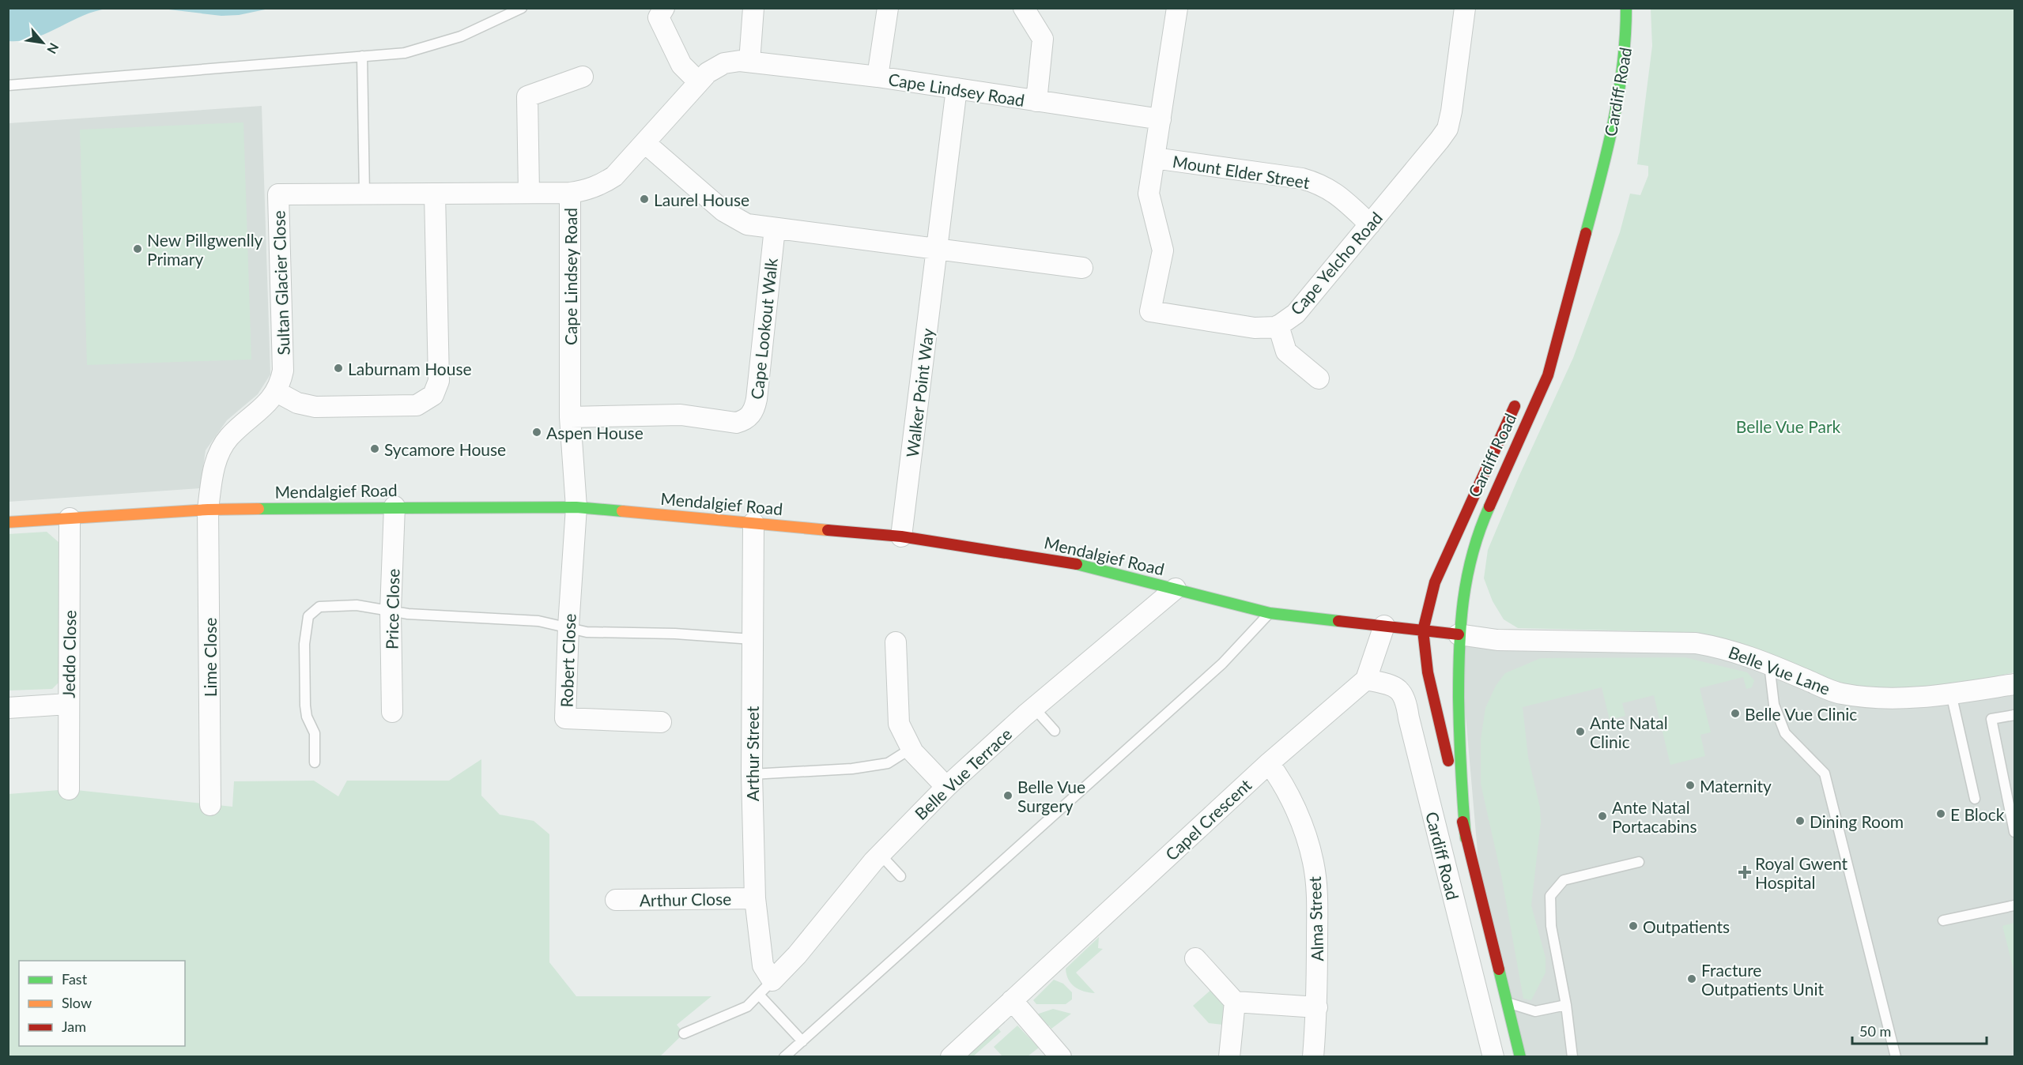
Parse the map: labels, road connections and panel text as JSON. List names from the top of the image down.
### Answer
{
  "streets": {
    "main road": ["Cardiff Road", "Mendalgief Road"],
    "street": [
      "Cape Lindsey Road",
      "Mount Elder Street",
      "Cape Yelcho Road",
      "Sultan Glacier Close",
      "Cape Lookout Walk",
      "Walker Point Way",
      "Price Close",
      "Jeddo Close",
      "Lime Close",
      "Robert Close",
      "Belle Vue Lane",
      "Arthur Street",
      "Belle Vue Terrace",
      "Capel Crescent",
      "Arthur Close",
      "Alma Street"
    ]
  },
  "crossings": [
    ["Cape Lindsey Road", "Cape Yelcho Road"],
    ["Cape Lindsey Road", "Sultan Glacier Close"],
    ["Cape Lindsey Road", "Cape Lookout Walk"],
    ["Cape Lindsey Road", "Walker Point Way"],
    ["Cape Lindsey Road", "Mendalgief Road"],
    ["Cape Lindsey Road", "Robert Close"],
    ["Cardiff Road", "Mendalgief Road"],
    ["Cardiff Road", "Belle Vue Lane"],
    ["Cardiff Road", "Capel Crescent"],
    ["Mount Elder Street", "Cape Yelcho Road"],
    ["Sultan Glacier Close", "Mendalgief Road"],
    ["Sultan Glacier Close", "Lime Close"],
    ["Walker Point Way", "Mendalgief Road"],
    ["Mendalgief Road", "Price Close"],
    ["Mendalgief Road", "Jeddo Close"],
    ["Mendalgief Road", "Lime Close"],
    ["Mendalgief Road", "Robert Close"],
    ["Mendalgief Road", "Arthur Street"],
    ["Mendalgief Road", "Belle Vue Terrace"],
    ["Arthur Street", "Belle Vue Terrace"],
    ["Arthur Street", "Arthur Close"],
    ["Capel Crescent", "Alma Street"]
  ],
  "parks": ["Belle Vue Park"],
  "places": {
    "other": [
      "Laurel House",
      "New Pillgwenlly Primary",
      "Laburnam House",
      "Aspen House",
      "Sycamore House",
      "Belle Vue Clinic",
      "Ante Natal Clinic",
      "Maternity",
      "Belle Vue Surgery",
      "E Block",
      "Ante Natal Portacabins",
      "Dining Room",
      "Outpatients",
      "Fracture Outpatients Unit"
    ],
    "health": ["Royal Gwent Hospital"]
  },
  "legend": ["Fast", "Slow", "Jam"],
  "scale_bar": "50 m",
  "north": "bottom right"
}
